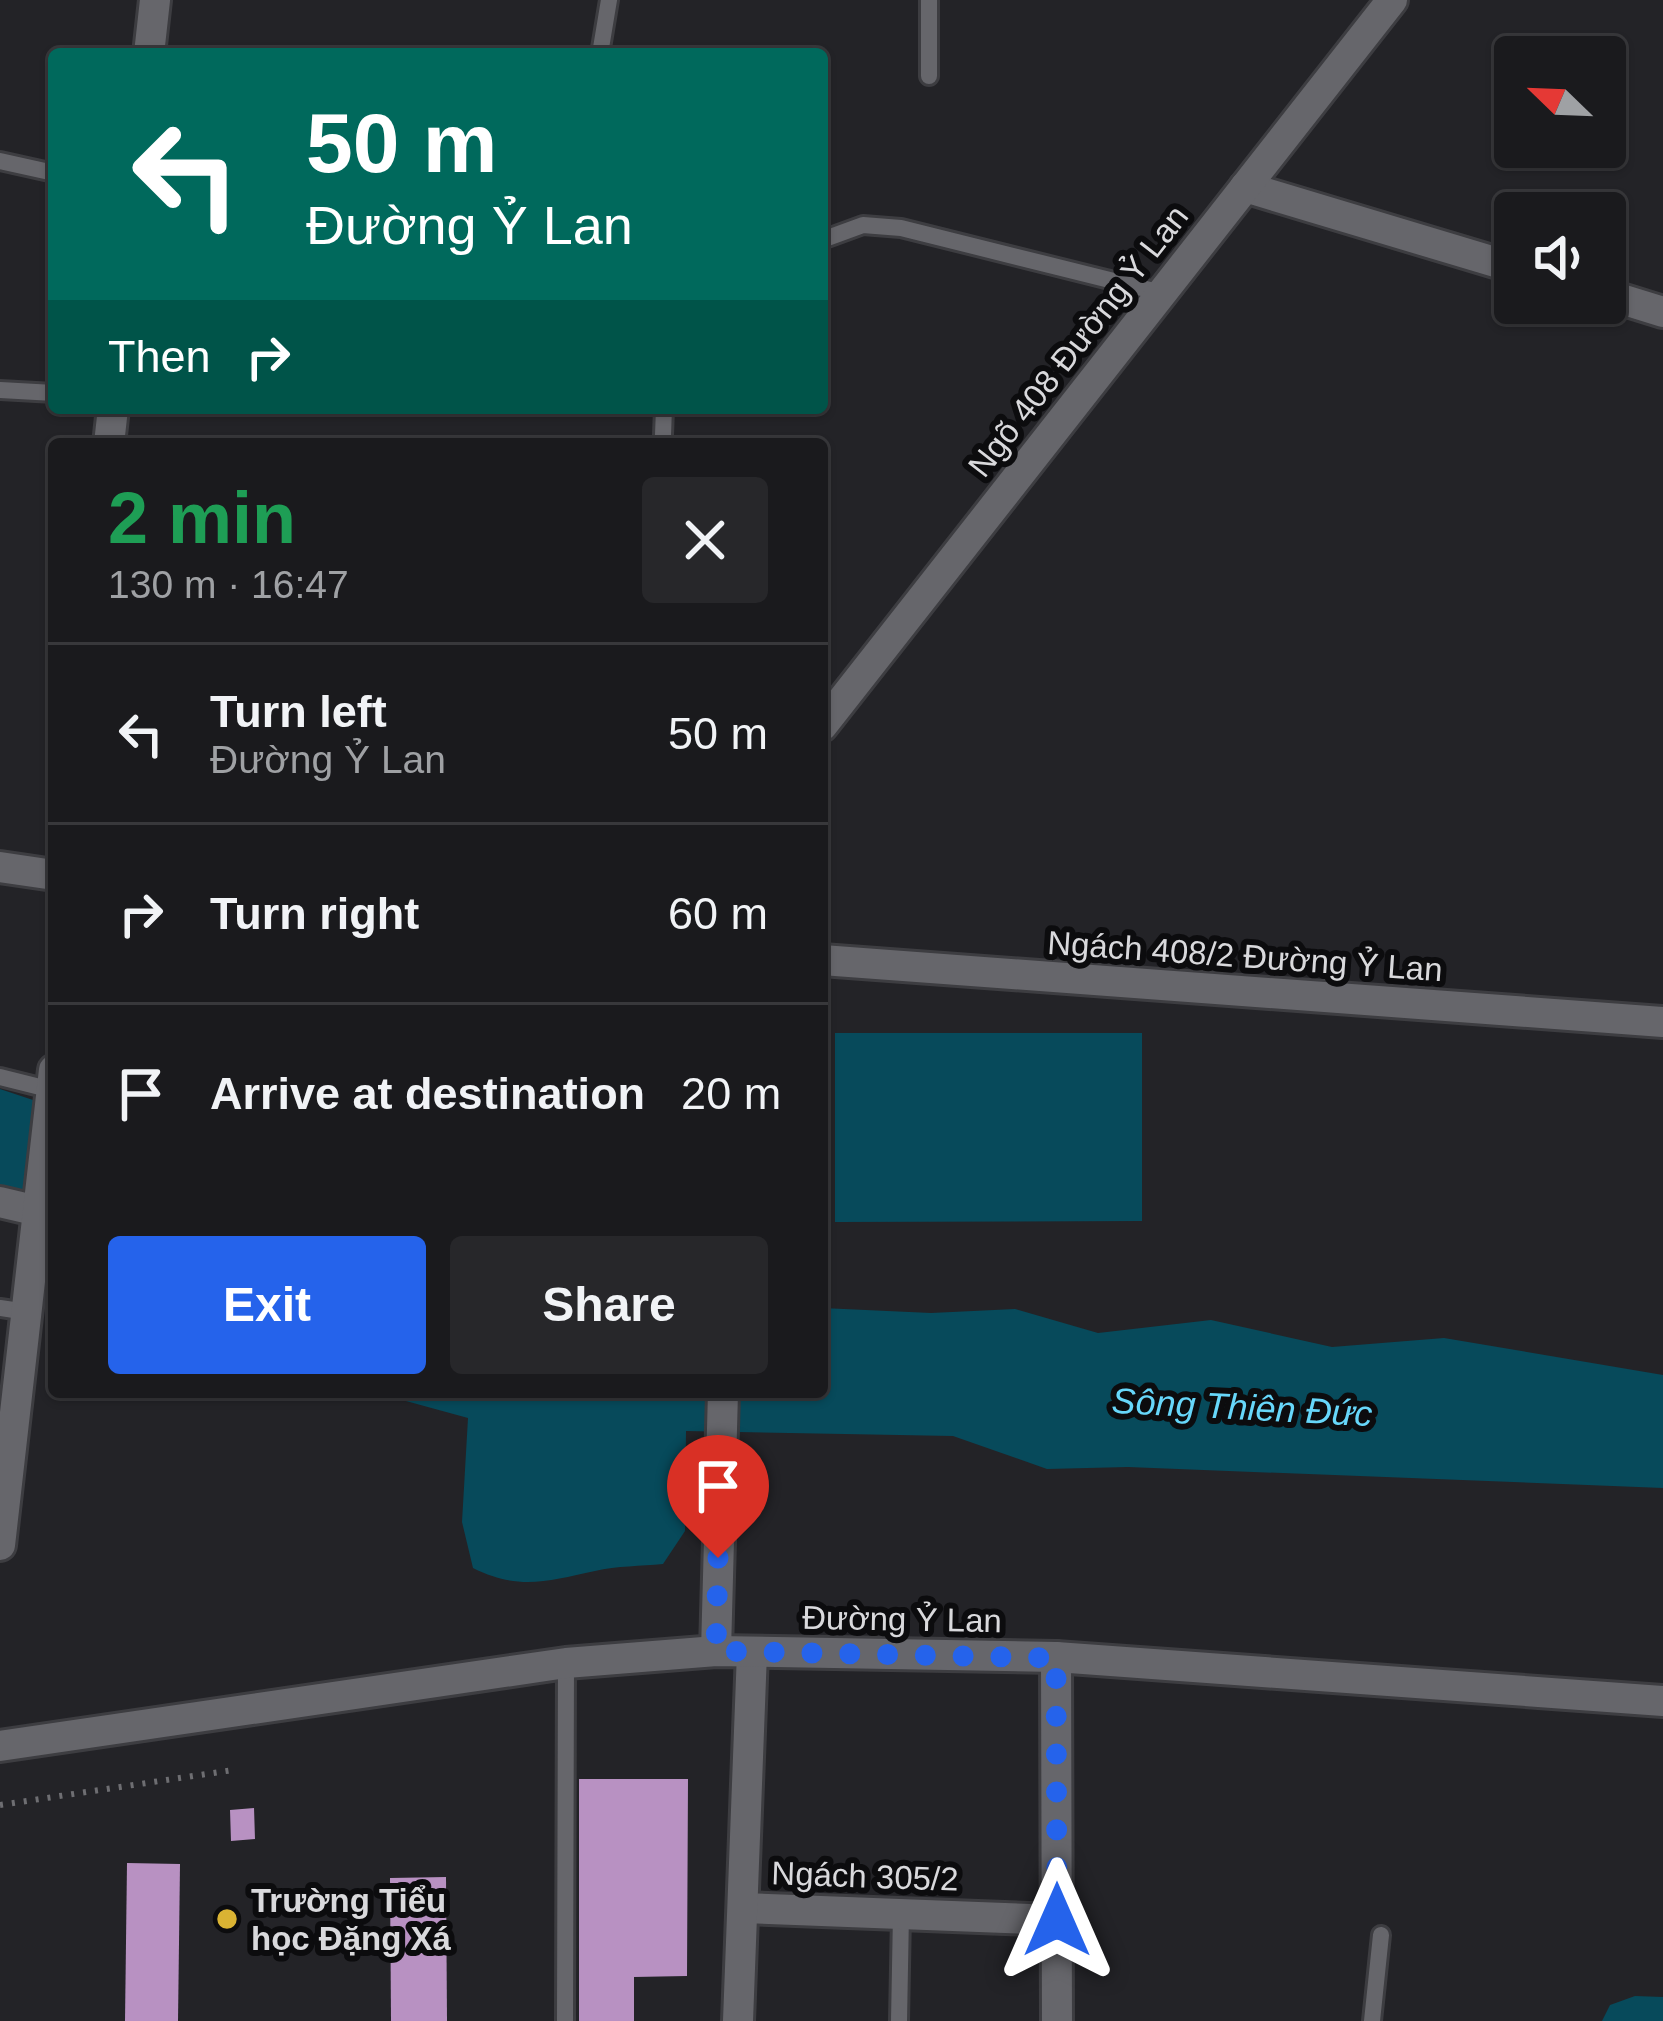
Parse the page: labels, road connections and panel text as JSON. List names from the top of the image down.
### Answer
{
  "streets": {
    "street": [
      "Ngõ 408 Đường Ỷ Lan",
      "Ngách 408/2 Đường Ỷ Lan",
      "Đường Ỷ Lan",
      "Ngách 305/2"
    ]
  },
  "water": ["Sông Thiên Đức"],
  "places": ["Trường Tiểu học Đặng Xá"],
  "north": "top left",
  "page": {
    "turn": ["50 m", "Đường Ỷ Lan"],
    "then": "Then",
    "heading": ["2 min", "130 m · 16:47"],
    "list": [
      {
        "name": "Turn left",
        "note": "Đường Ỷ Lan",
        "value": "50 m"
      },
      {
        "name": "Turn right",
        "value": "60 m"
      },
      {
        "name": "Arrive at destination",
        "value": "20 m"
      }
    ],
    "buttons": ["Exit", "Share"]
  }
}
